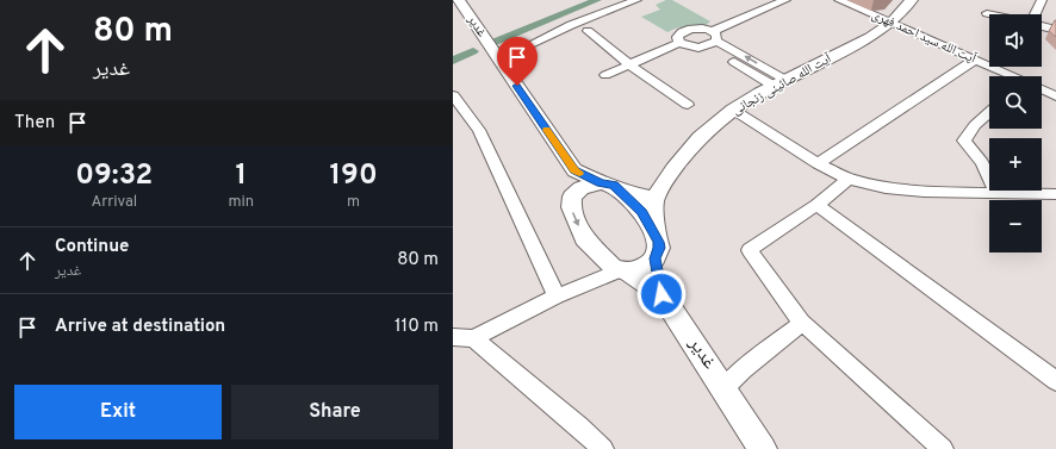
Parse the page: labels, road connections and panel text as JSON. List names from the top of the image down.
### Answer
{
  "streets": {
    "main road": ["غدیر", "آیت الله صائینی زنجانی"],
    "street": ["آیت الله سید احمد فهری"]
  },
  "crossings": [
    ["آیت الله سید احمد فهری", "آیت الله صائینی زنجانی"]
  ],
  "page": {
    "turn": ["80 m", "غدیر"],
    "map_buttons": ["+", "−"],
    "then": "Then",
    "eta": [
      "09:32",
      "Arrival",
      "1",
      "min",
      "190",
      "m"
    ],
    "list": [
      {
        "name": "Continue",
        "note": "غدیر",
        "value": "80 m"
      },
      {
        "name": "Arrive at destination",
        "value": "110 m"
      }
    ],
    "buttons": ["Exit", "Share"]
  }
}
